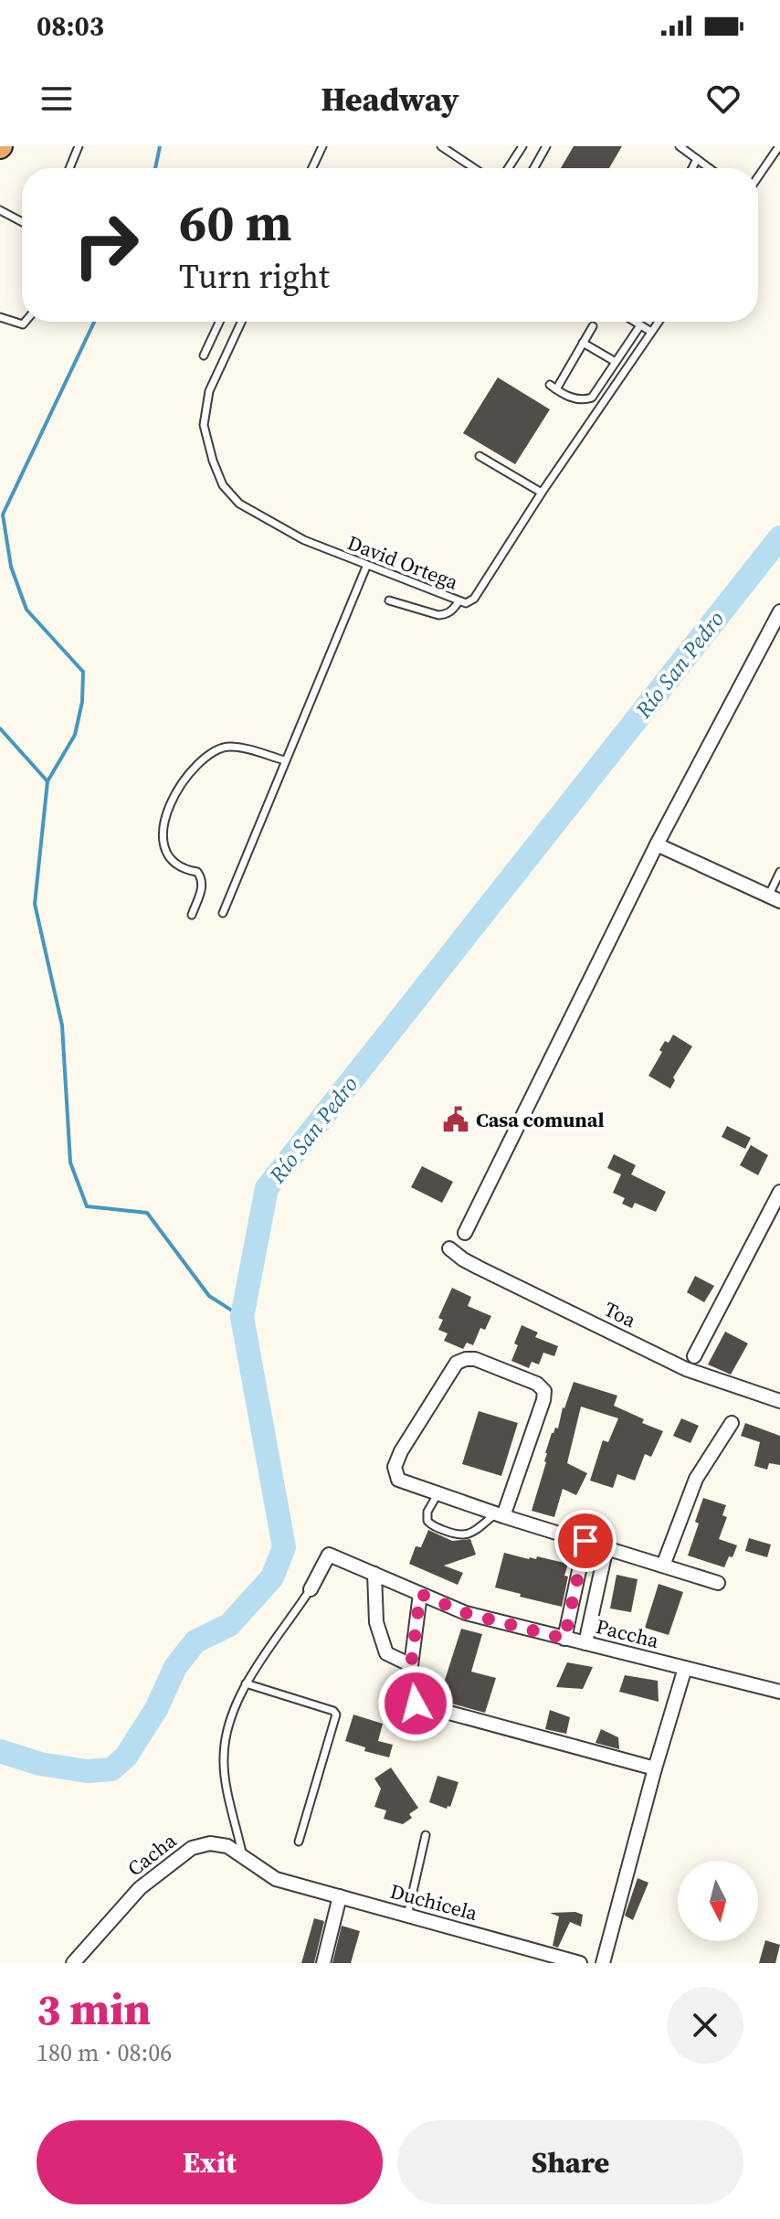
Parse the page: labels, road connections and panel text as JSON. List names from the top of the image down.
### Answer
{
  "streets": {
    "street": [
      "Toa",
      "Paccha",
      "Cacha",
      "Duchicela"
    ],
    "lane": ["David Ortega"]
  },
  "crossings": [
    ["Cacha", "Duchicela"]
  ],
  "water": ["Río San Pedro"],
  "places": {
    "public building": ["Casa comunal"]
  },
  "north": "bottom",
  "page": {
    "status": "08:03",
    "header": "Headway",
    "turn": ["60 m", "Turn right"],
    "heading": ["3 min", "180 m · 08:06"],
    "buttons": ["Exit", "Share"]
  }
}
